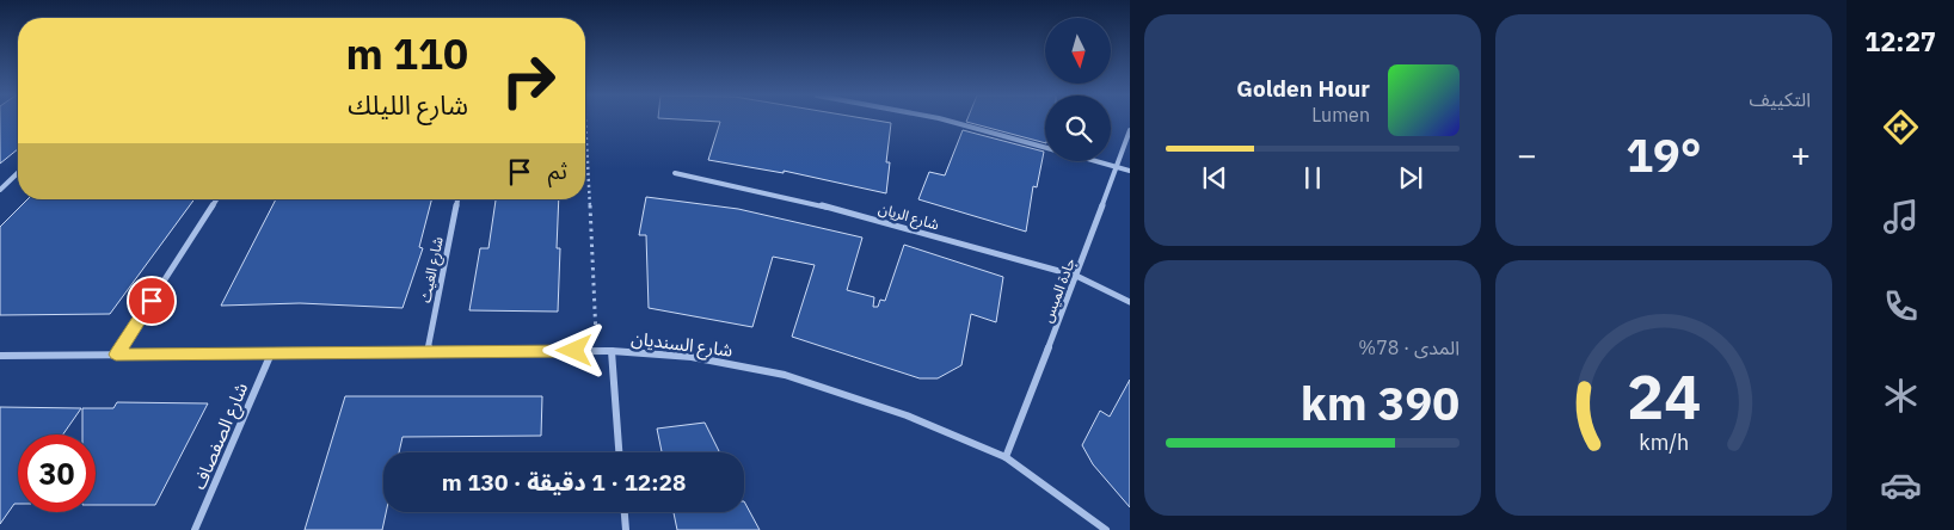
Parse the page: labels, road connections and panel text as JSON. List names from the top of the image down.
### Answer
{
  "streets": {
    "street": [
      "شارع الريان",
      "شارع الغيث",
      "جادة الميس",
      "شارع السنديان",
      "شارع الصفصاف"
    ]
  },
  "crossings": [
    ["شارع الريان", "جادة الميس"],
    ["شارع الغيث", "شارع السنديان"],
    ["جادة الميس", "شارع السنديان"],
    ["شارع السنديان", "شارع الصفصاف"]
  ],
  "north": "bottom",
  "page": {
    "tabs": "12:27",
    "tile": [
      "التكييف",
      ["المدى · 78%", "390 km"]
    ],
    "turn": ["110 m", "شارع الليلك"],
    "song": ["Golden Hour", "Lumen"],
    "heat": ["−", "19°", "+"],
    "then": "ثم",
    "limit": "30",
    "trip": "12:28 · 1 دقيقة · 130 m",
    "gauge": ["24", "km/h"]
  }
}
